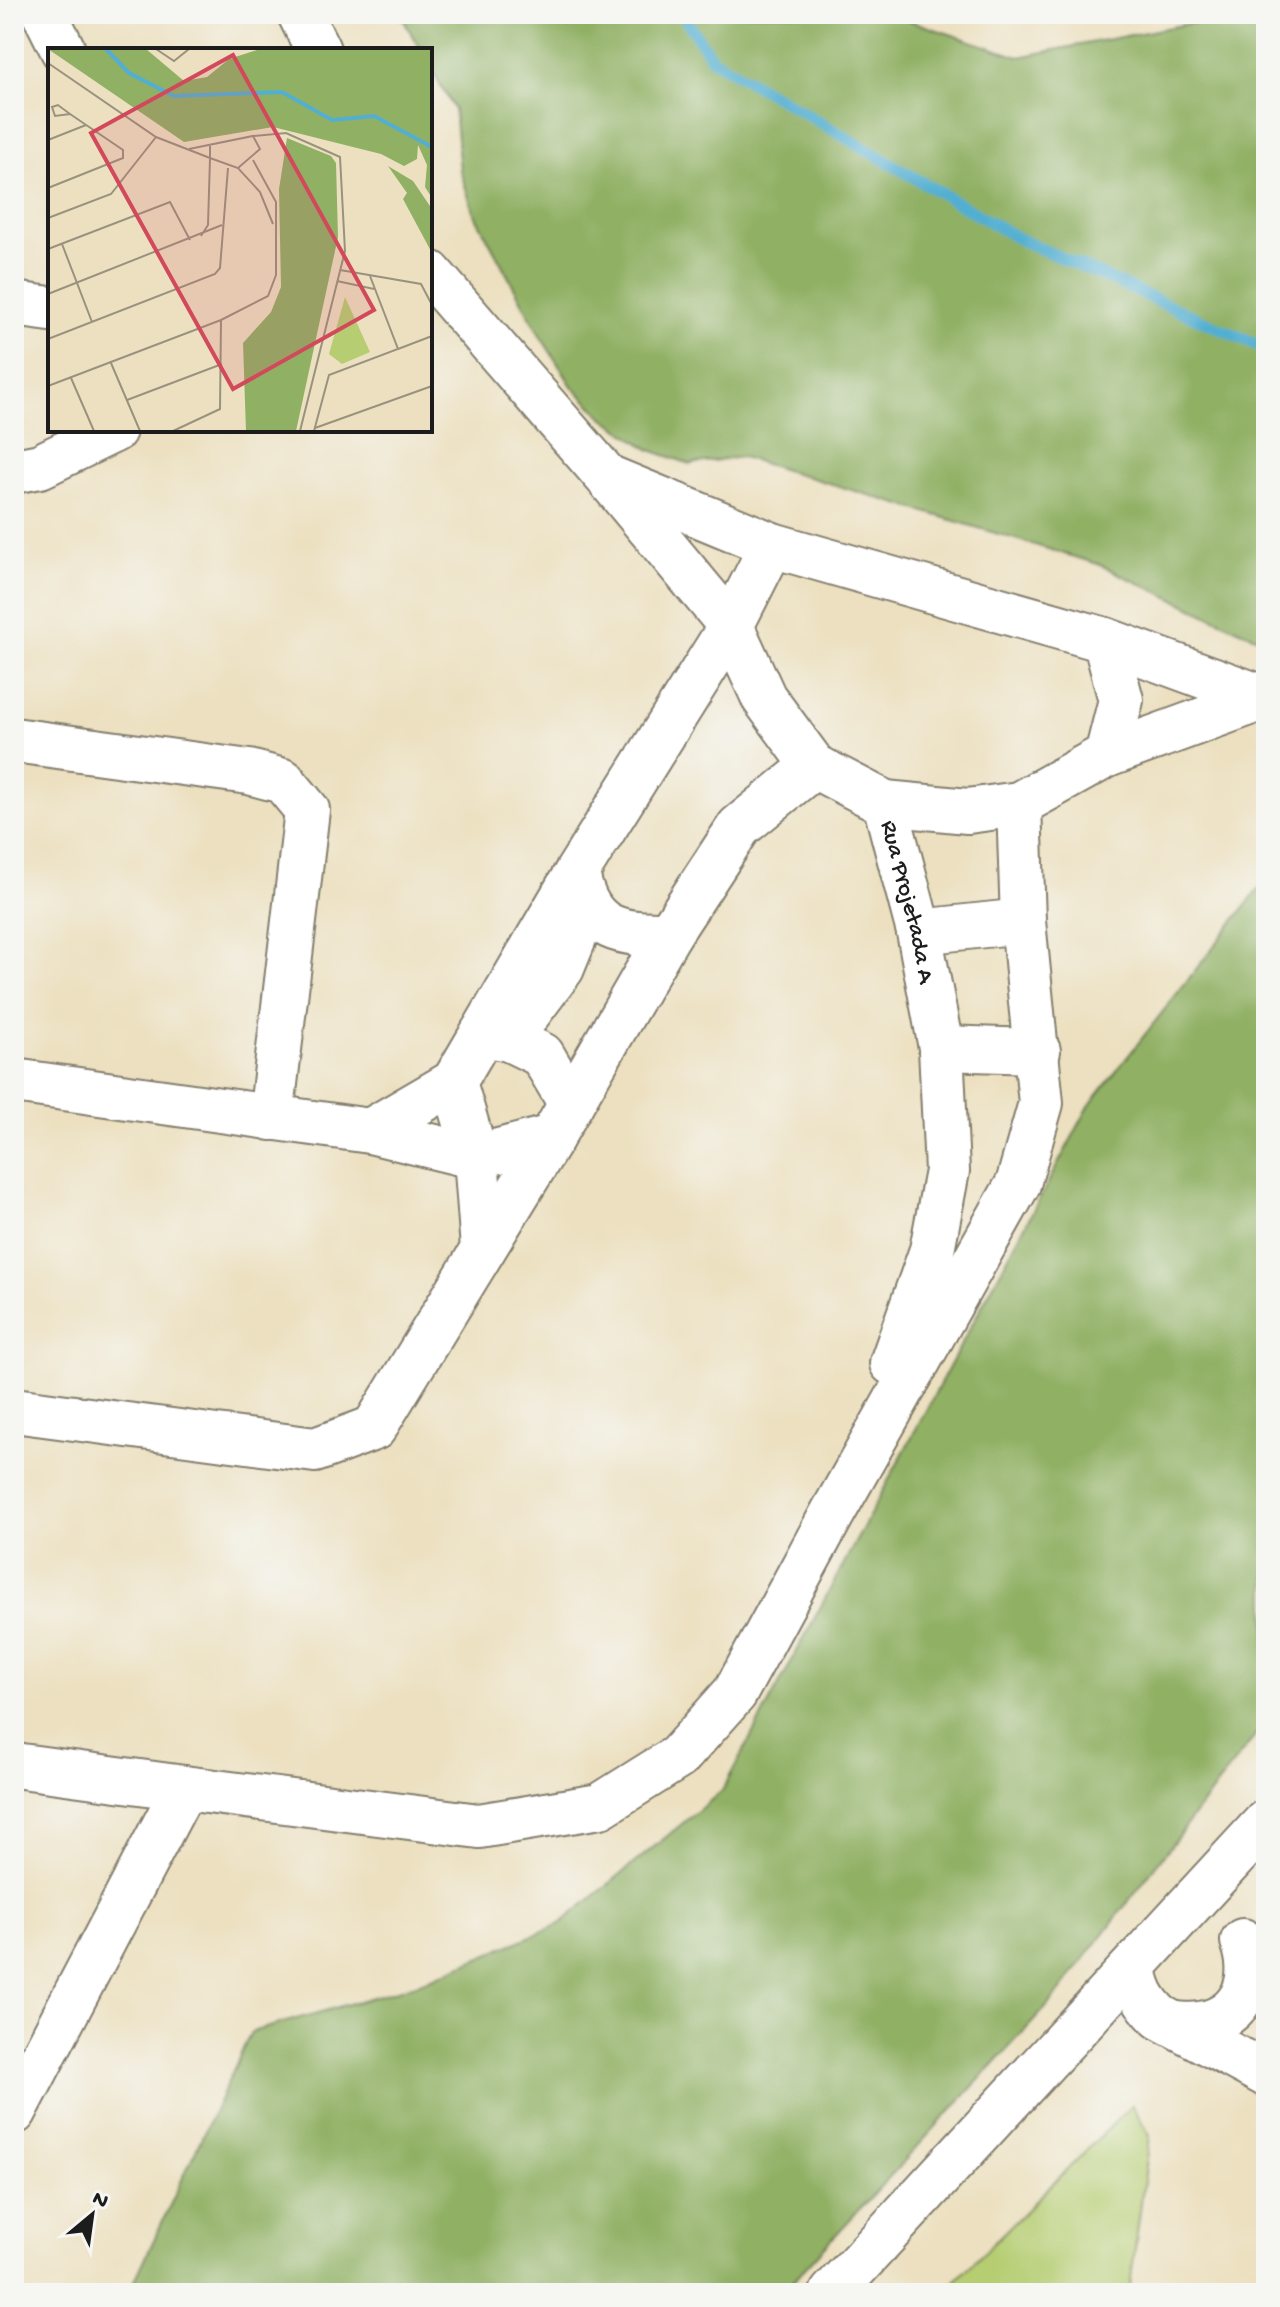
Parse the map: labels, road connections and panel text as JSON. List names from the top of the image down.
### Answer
{
  "streets": {
    "street": ["Rua Projetada A"]
  },
  "north": "top right"
}
